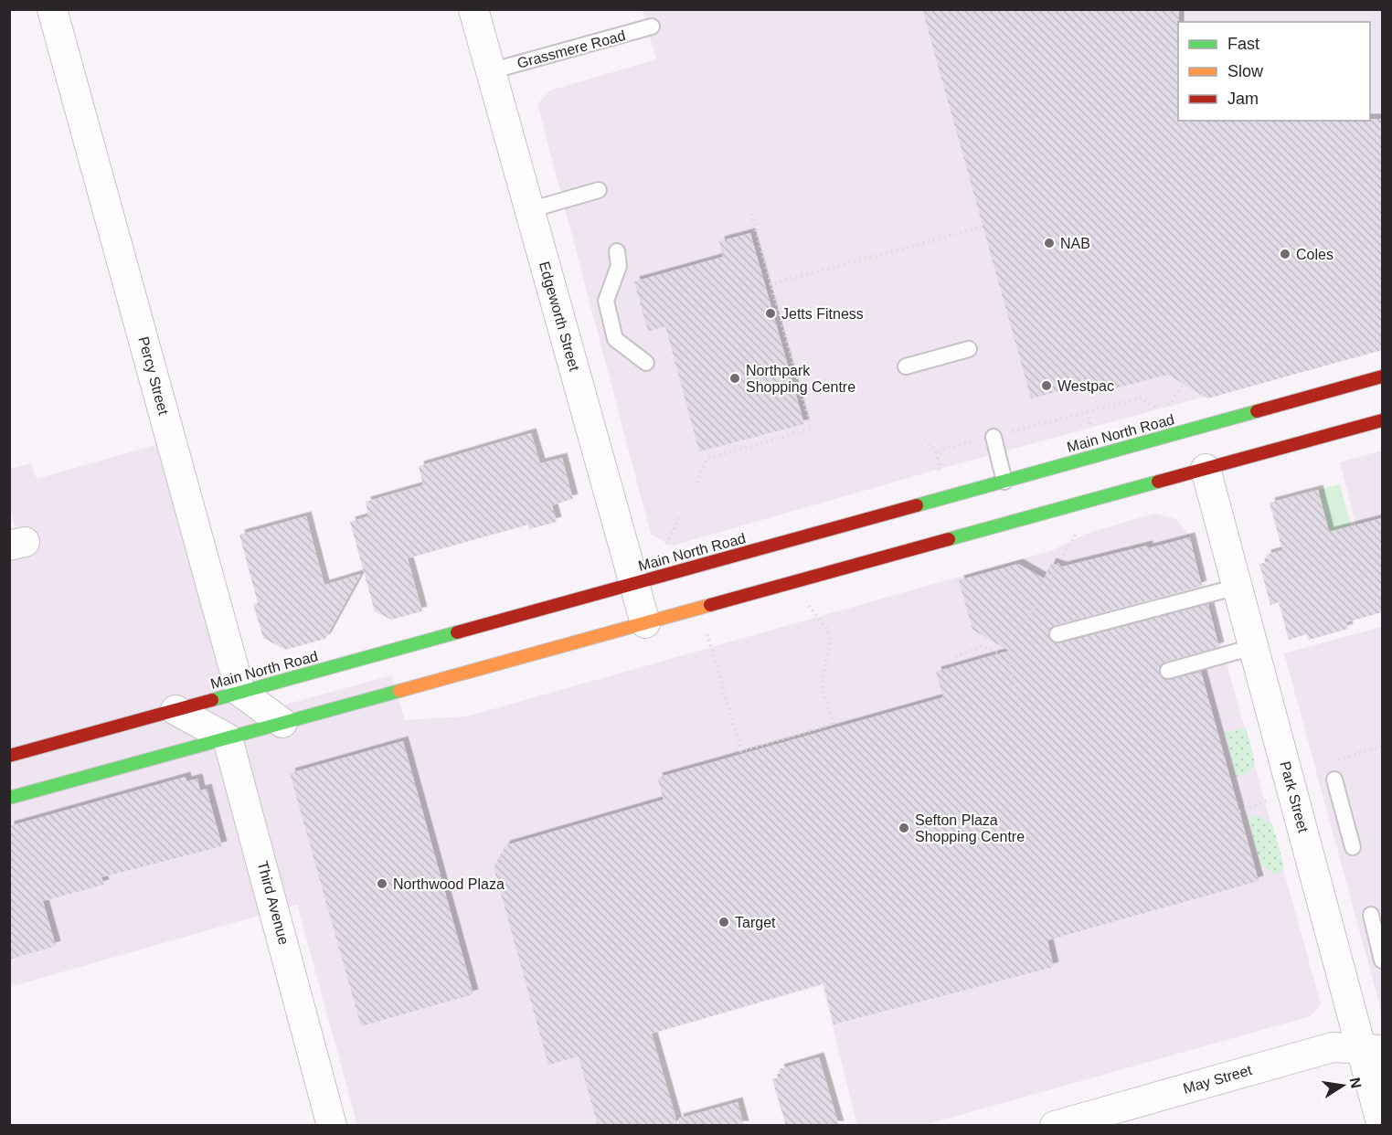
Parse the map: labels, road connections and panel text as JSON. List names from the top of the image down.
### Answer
{
  "streets": {
    "highway": ["Main North Road"],
    "street": [
      "Edgeworth Street",
      "Percy Street",
      "Park Street",
      "Third Avenue",
      "May Street"
    ],
    "lane": ["Grassmere Road"]
  },
  "crossings": [
    ["Grassmere Road", "Edgeworth Street"],
    ["Edgeworth Street", "Main North Road"],
    ["Percy Street", "Main North Road"],
    ["Park Street", "May Street"]
  ],
  "places": [
    "NAB",
    "Coles",
    "Jetts Fitness",
    "Northpark Shopping Centre",
    "Westpac",
    "Sefton Plaza Shopping Centre",
    "Northwood Plaza",
    "Target"
  ],
  "legend": ["Fast", "Slow", "Jam"],
  "north": "right"
}
